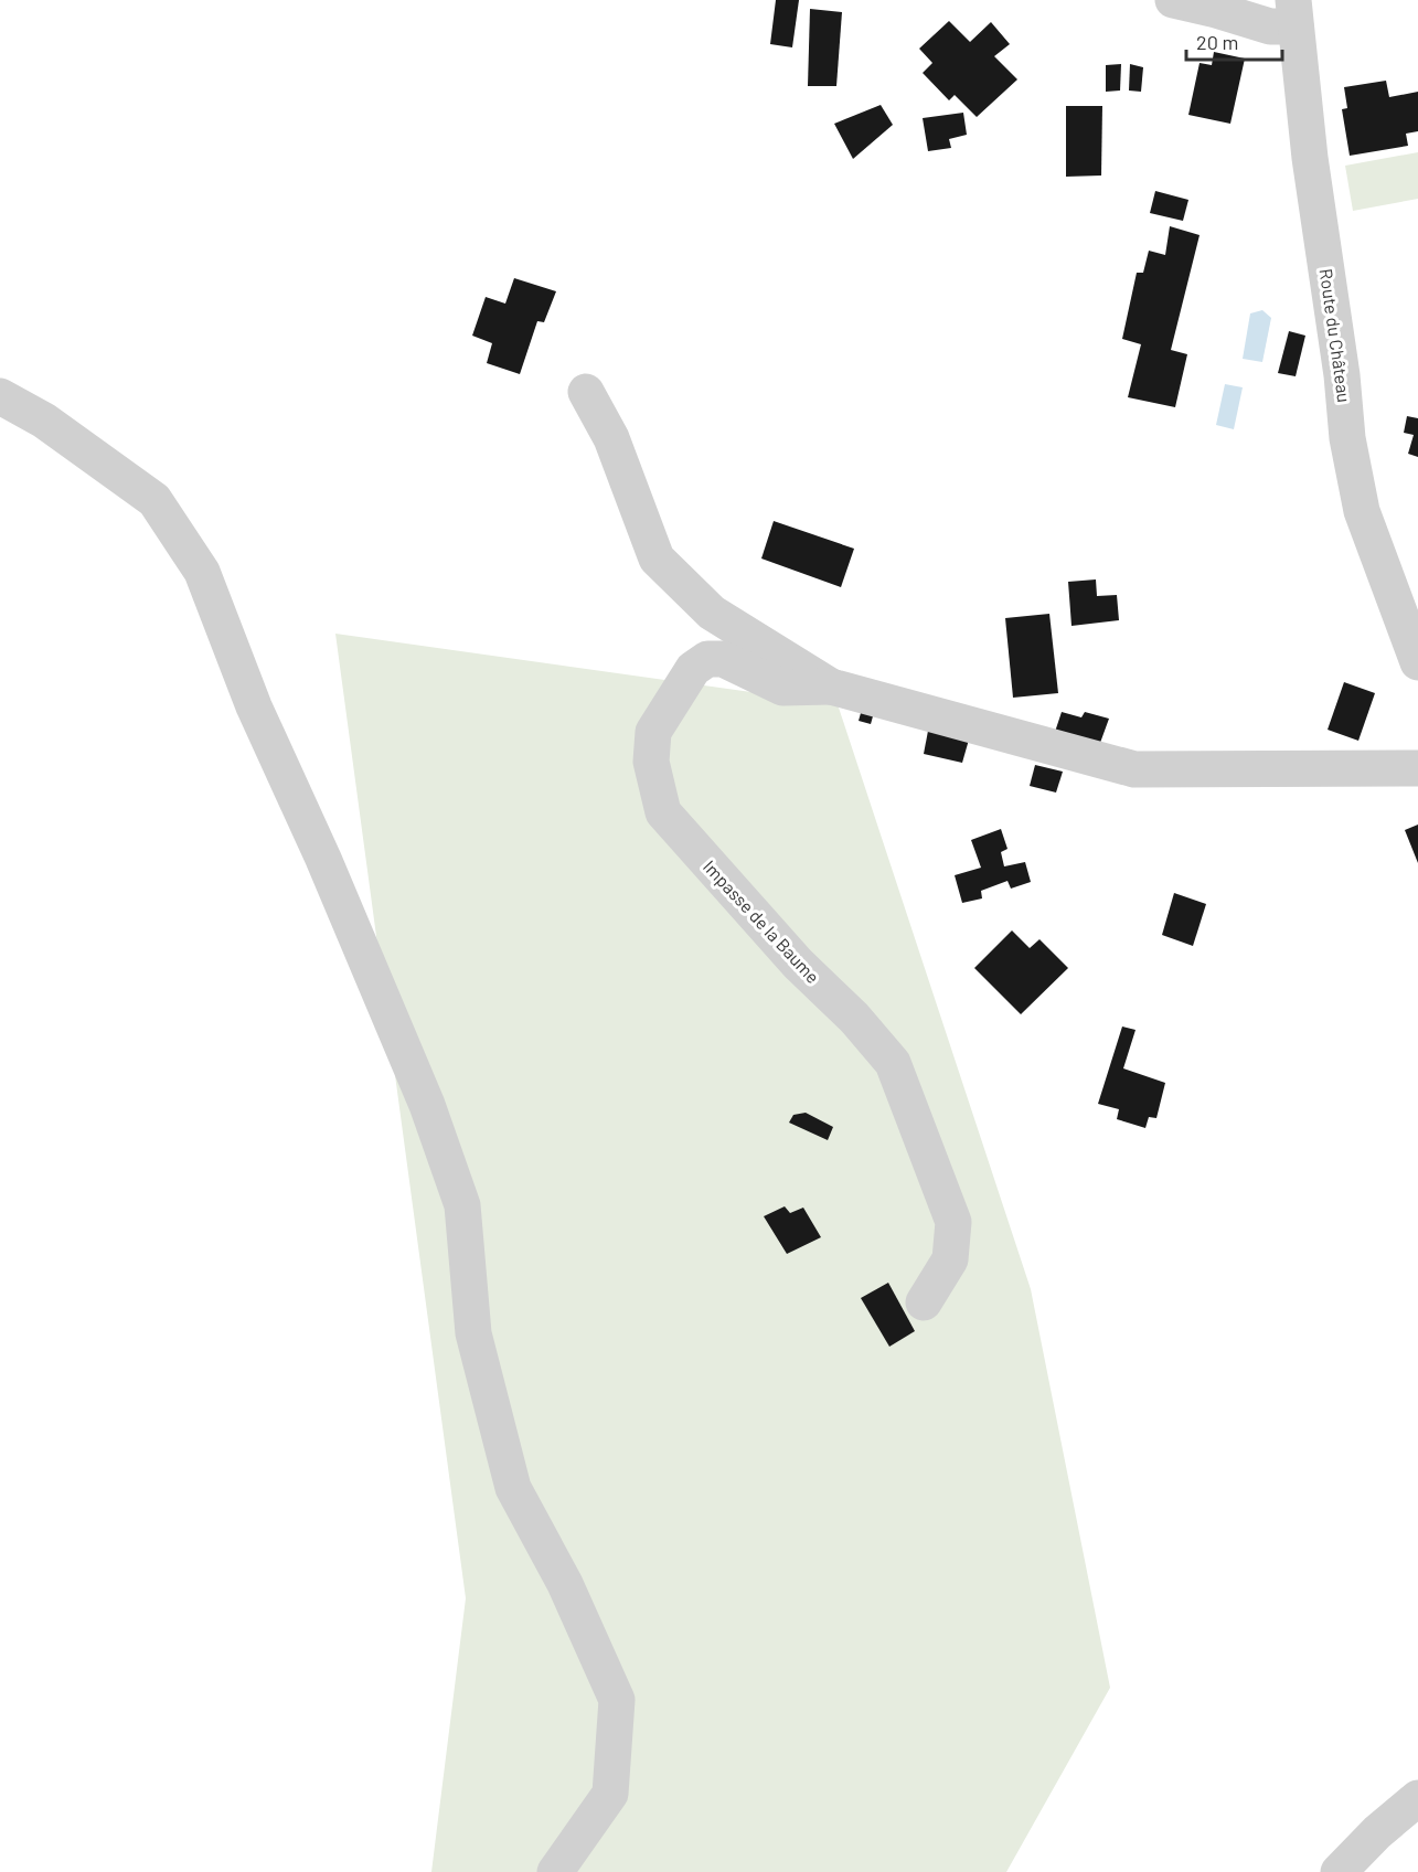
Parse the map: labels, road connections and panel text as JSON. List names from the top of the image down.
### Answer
{
  "streets": {
    "street": ["Route du Château", "Impasse de la Baume"]
  },
  "scale_bar": "20 m"
}
